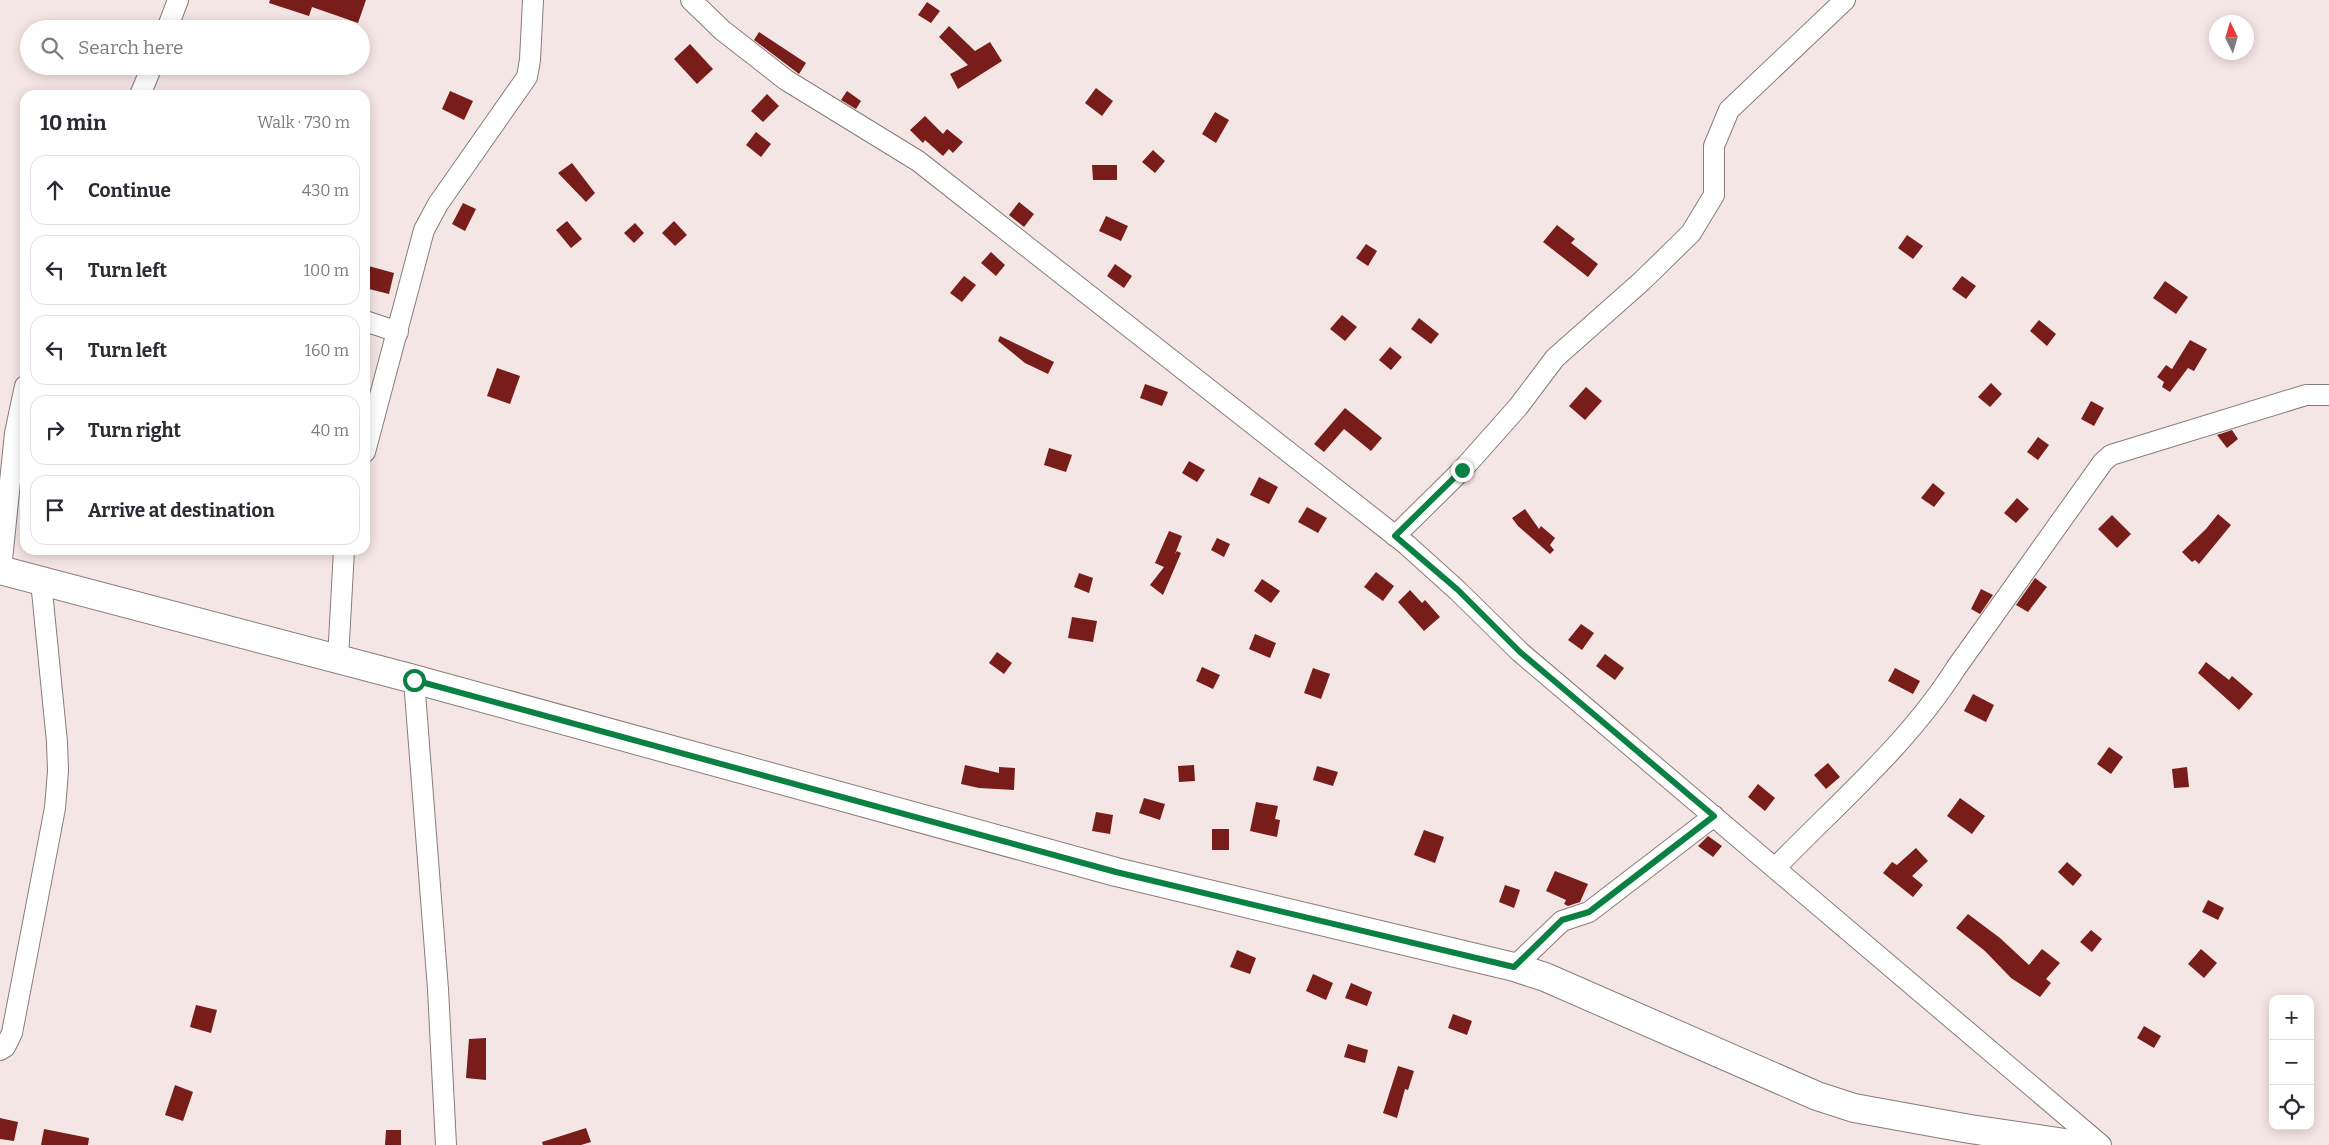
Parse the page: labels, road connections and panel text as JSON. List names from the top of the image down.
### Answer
{
  "north": "top",
  "page": {
    "search": "Search here",
    "heading": ["10 min", "Walk · 730 m"],
    "list": [
      ["Continue", "430 m"],
      ["Turn left", "100 m"],
      ["Turn left", "160 m"],
      ["Turn right", "40 m"],
      "Arrive at destination"
    ],
    "map_buttons": ["+", "−"]
  }
}
